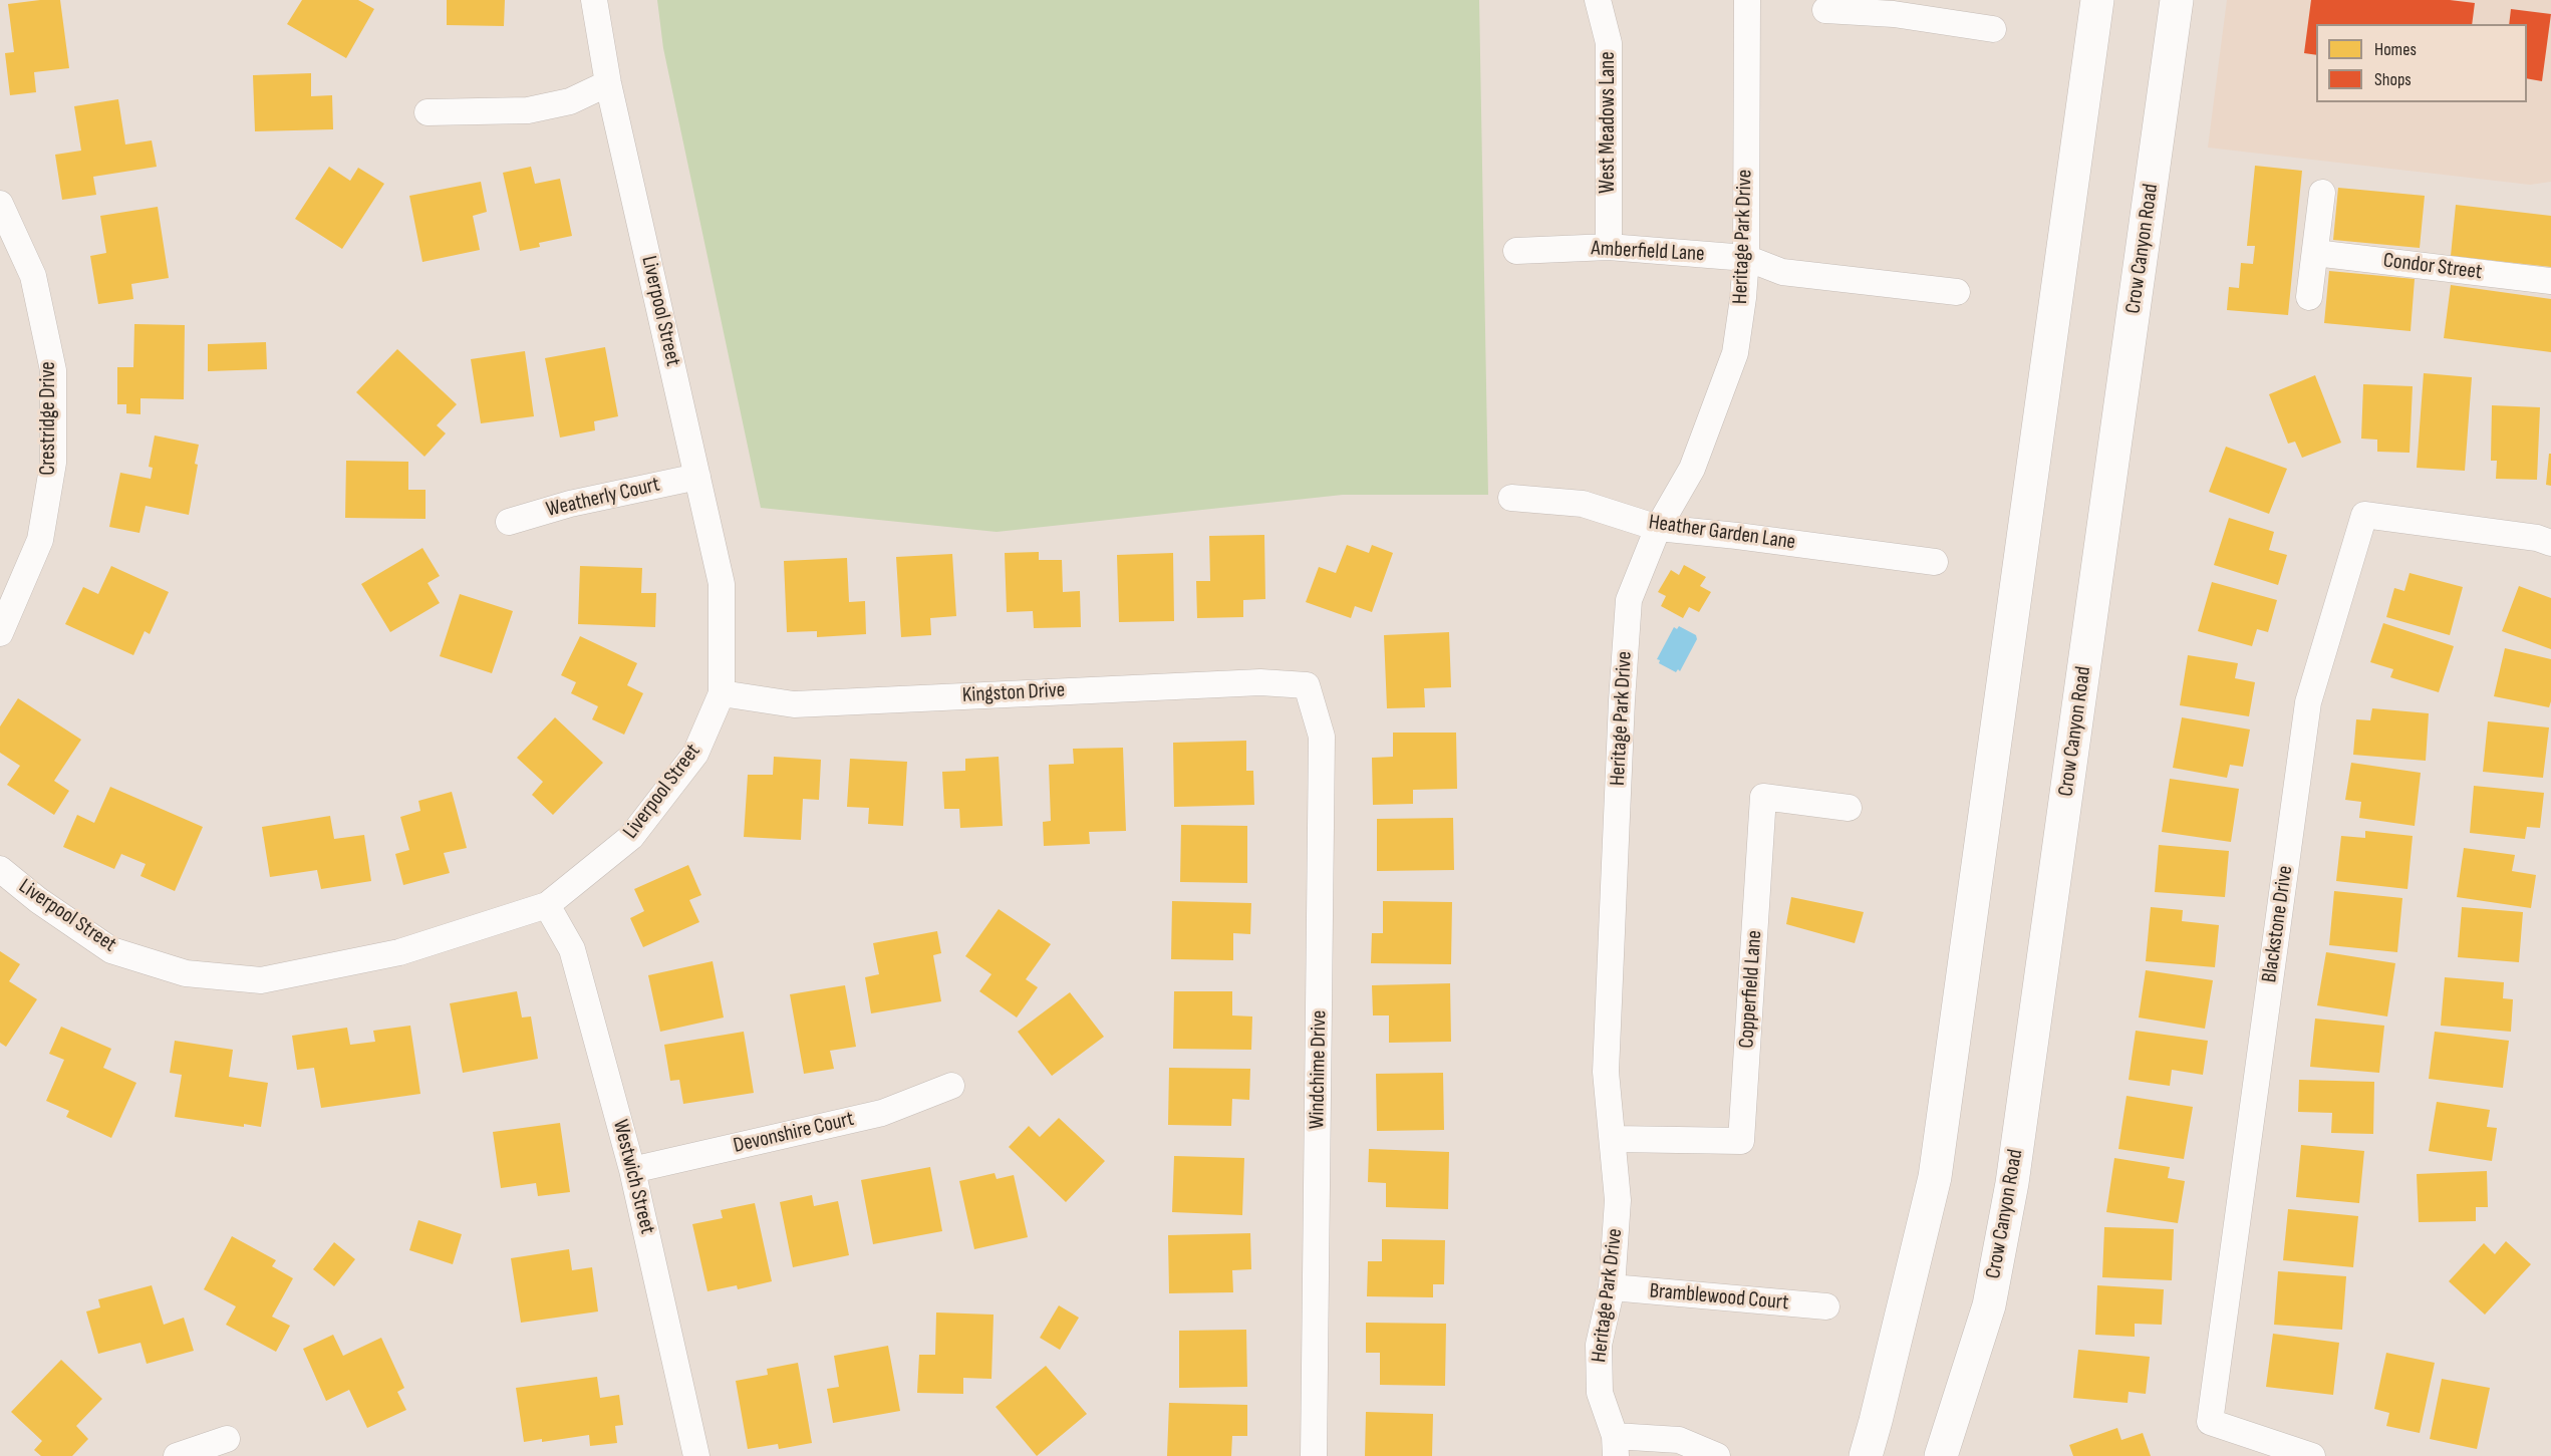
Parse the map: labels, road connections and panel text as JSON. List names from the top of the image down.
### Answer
{
  "streets": {
    "main road": ["Crow Canyon Road"],
    "street": [
      "West Meadows Lane",
      "Heritage Park Drive",
      "Amberfield Lane",
      "Condor Street",
      "Liverpool Street",
      "Crestridge Drive",
      "Weatherly Court",
      "Heather Garden Lane",
      "Kingston Drive",
      "Blackstone Drive",
      "Copperfield Lane",
      "Windchime Drive",
      "Devonshire Court",
      "Westwich Street",
      "Bramblewood Court"
    ]
  },
  "crossings": [
    ["West Meadows Lane", "Amberfield Lane"],
    ["Heritage Park Drive", "Amberfield Lane"],
    ["Heritage Park Drive", "Heather Garden Lane"],
    ["Heritage Park Drive", "Copperfield Lane"],
    ["Heritage Park Drive", "Bramblewood Court"],
    ["Liverpool Street", "Weatherly Court"],
    ["Liverpool Street", "Kingston Drive"],
    ["Liverpool Street", "Westwich Street"],
    ["Kingston Drive", "Windchime Drive"],
    ["Devonshire Court", "Westwich Street"]
  ],
  "legend": ["Homes", "Shops"]
}
